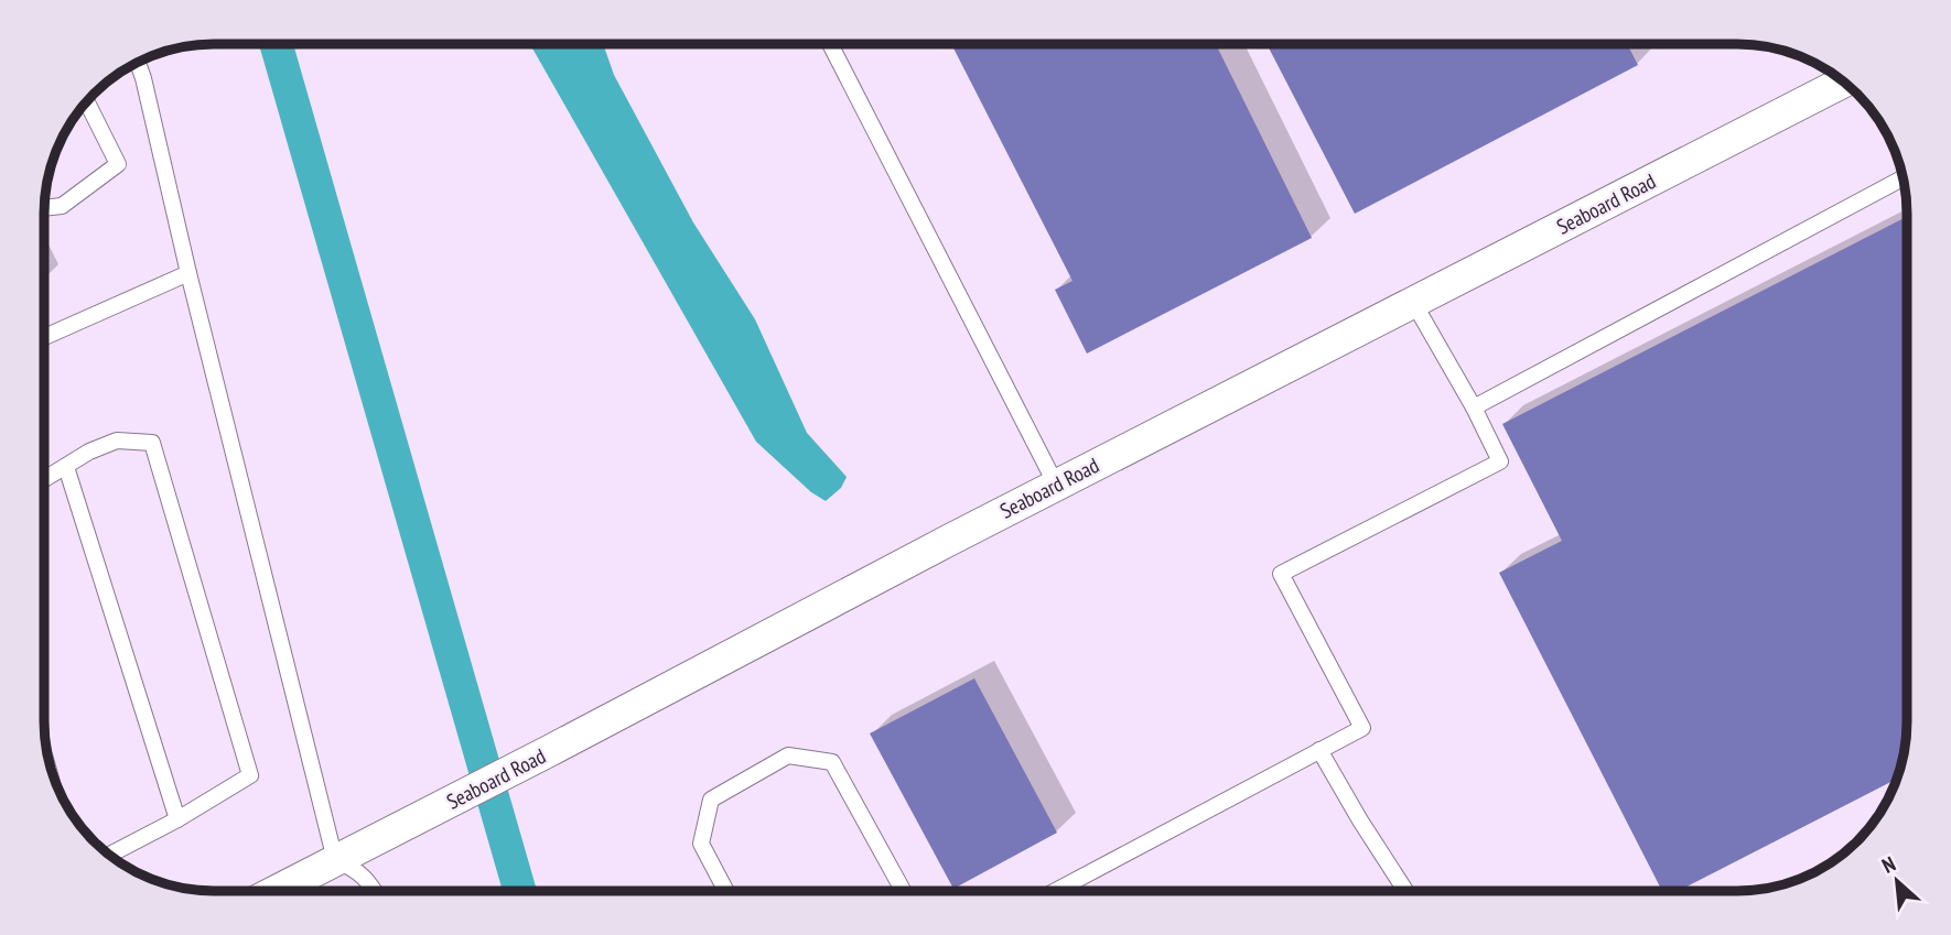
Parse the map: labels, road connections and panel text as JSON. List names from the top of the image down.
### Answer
{
  "streets": {
    "street": ["Seaboard Road"]
  },
  "north": "top left"
}
